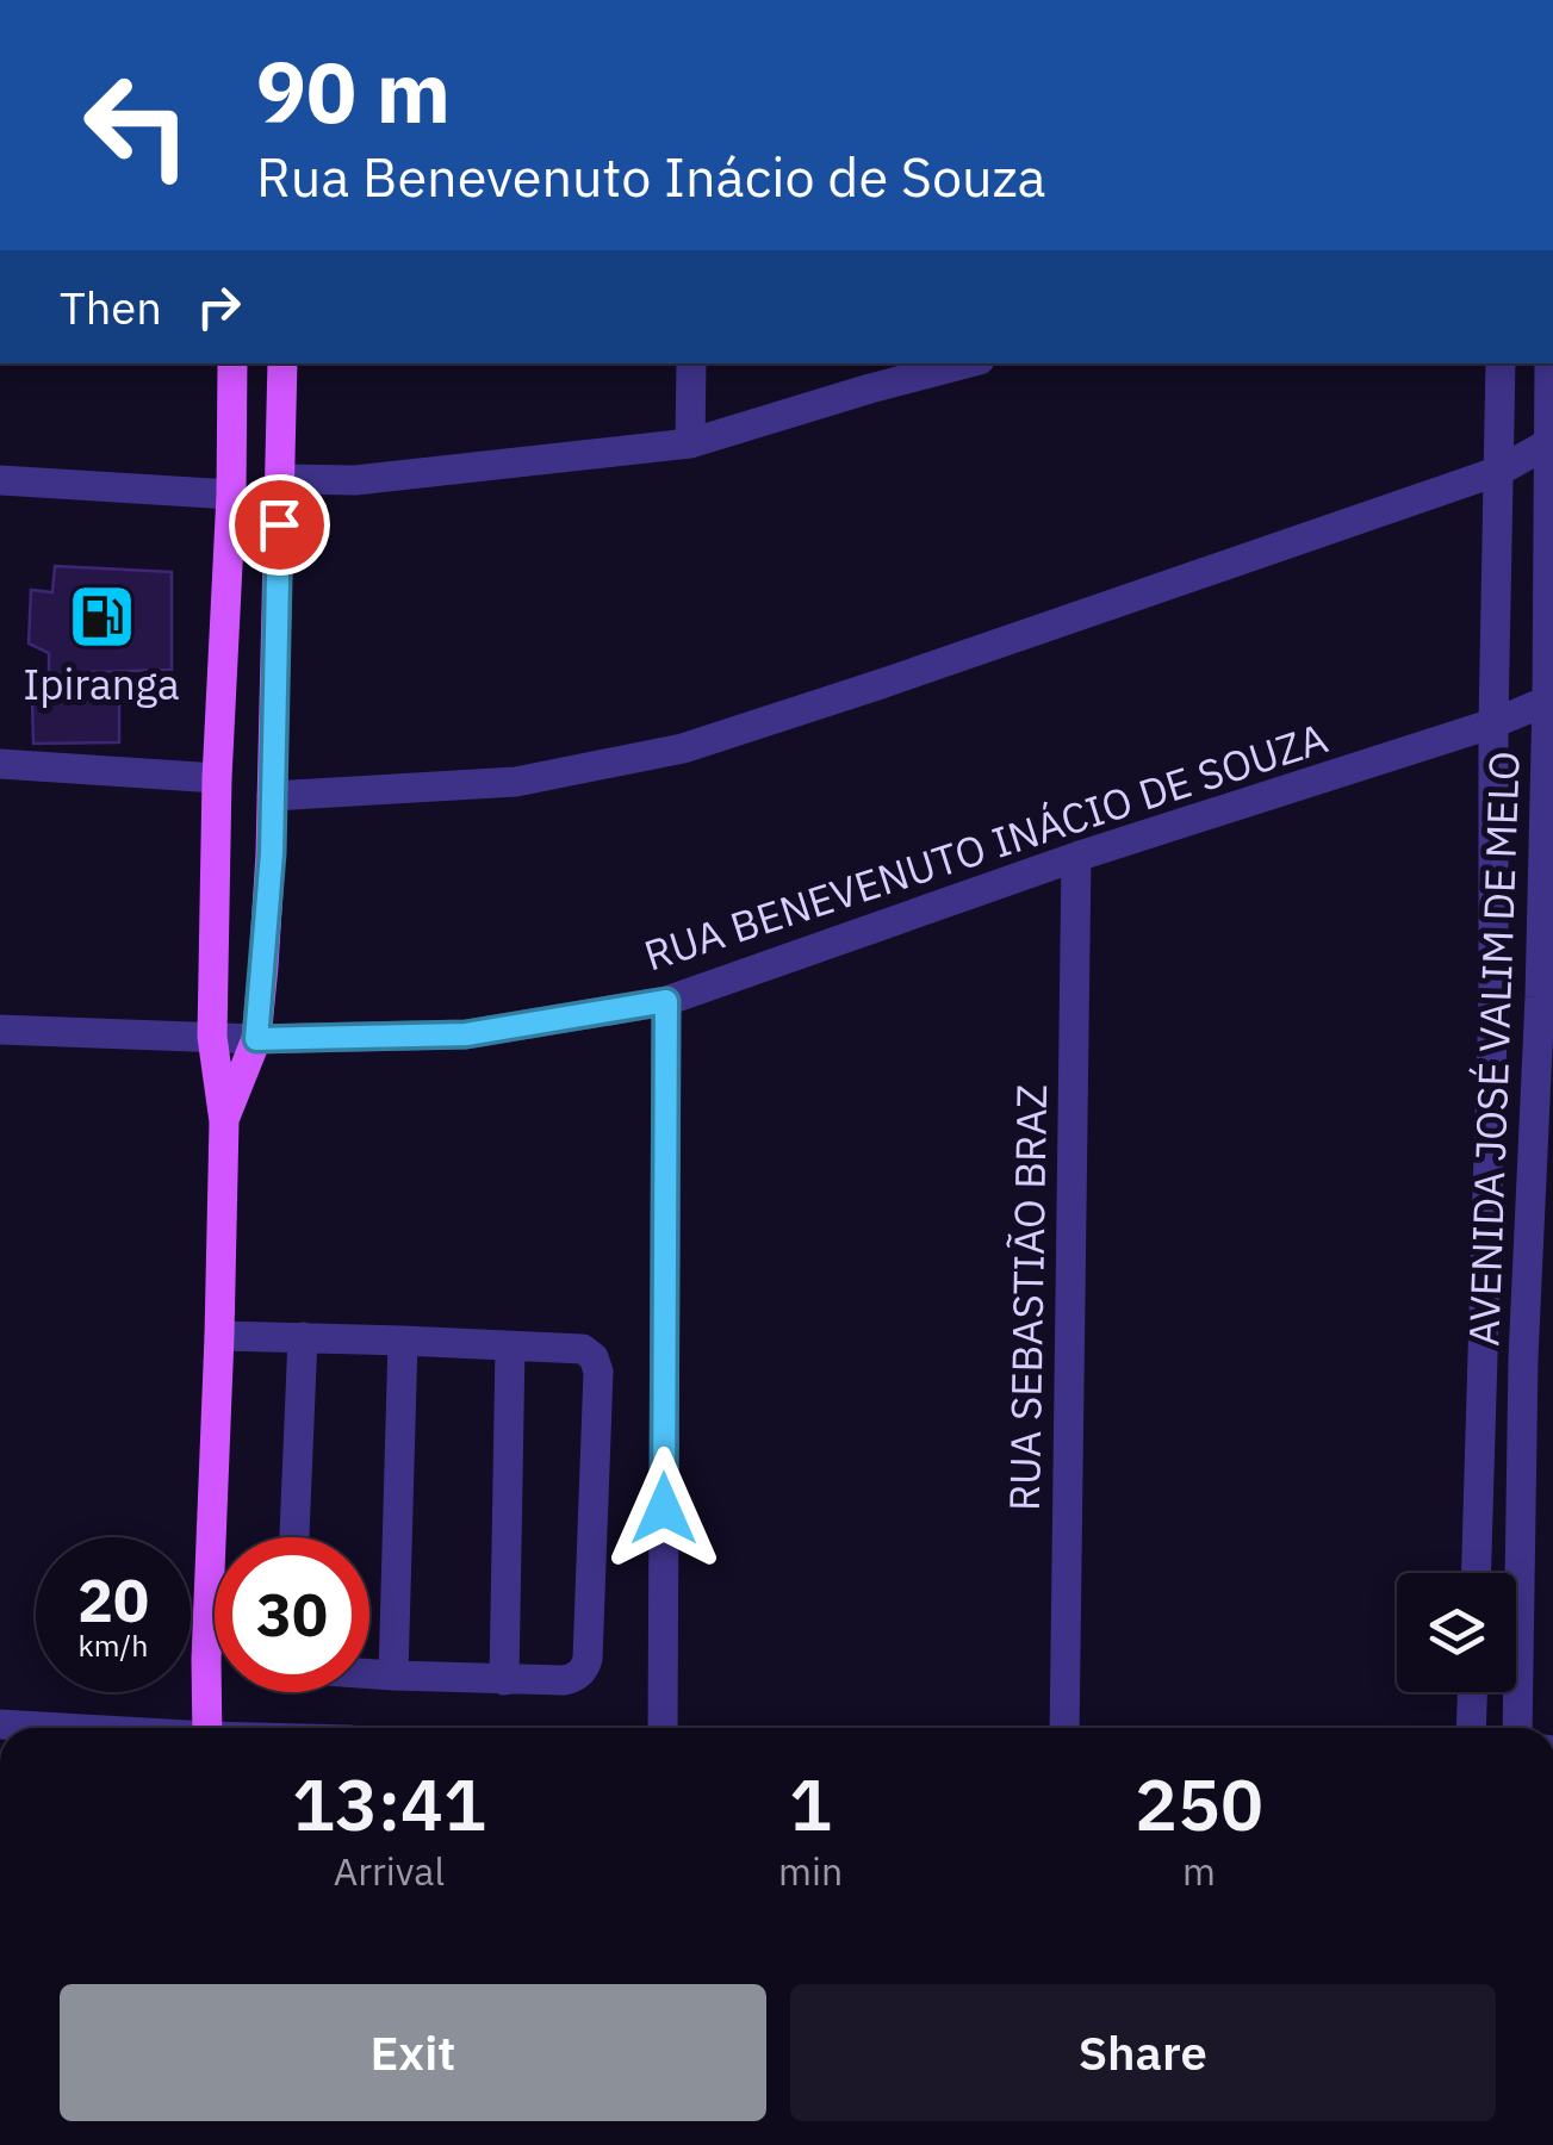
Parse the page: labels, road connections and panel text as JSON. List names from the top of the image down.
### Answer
{
  "streets": {
    "street": ["RUA BENEVENUTO INÁCIO DE SOUZA", "AVENIDA JOSÉ VALIM DE MELO", "RUA SEBASTIÃO BRAZ"]
  },
  "crossings": [
    ["RUA BENEVENUTO INÁCIO DE SOUZA", "AVENIDA JOSÉ VALIM DE MELO"],
    ["RUA BENEVENUTO INÁCIO DE SOUZA", "RUA SEBASTIÃO BRAZ"]
  ],
  "places": {
    "fuel station": ["Ipiranga"]
  },
  "page": {
    "turn": ["90 m", "Rua Benevenuto Inácio de Souza"],
    "then": "Then",
    "speed": "20 km/h",
    "limit": "30",
    "eta": [
      "13:41",
      "Arrival",
      "1",
      "min",
      "250",
      "m"
    ],
    "buttons": ["Exit", "Share"]
  }
}
